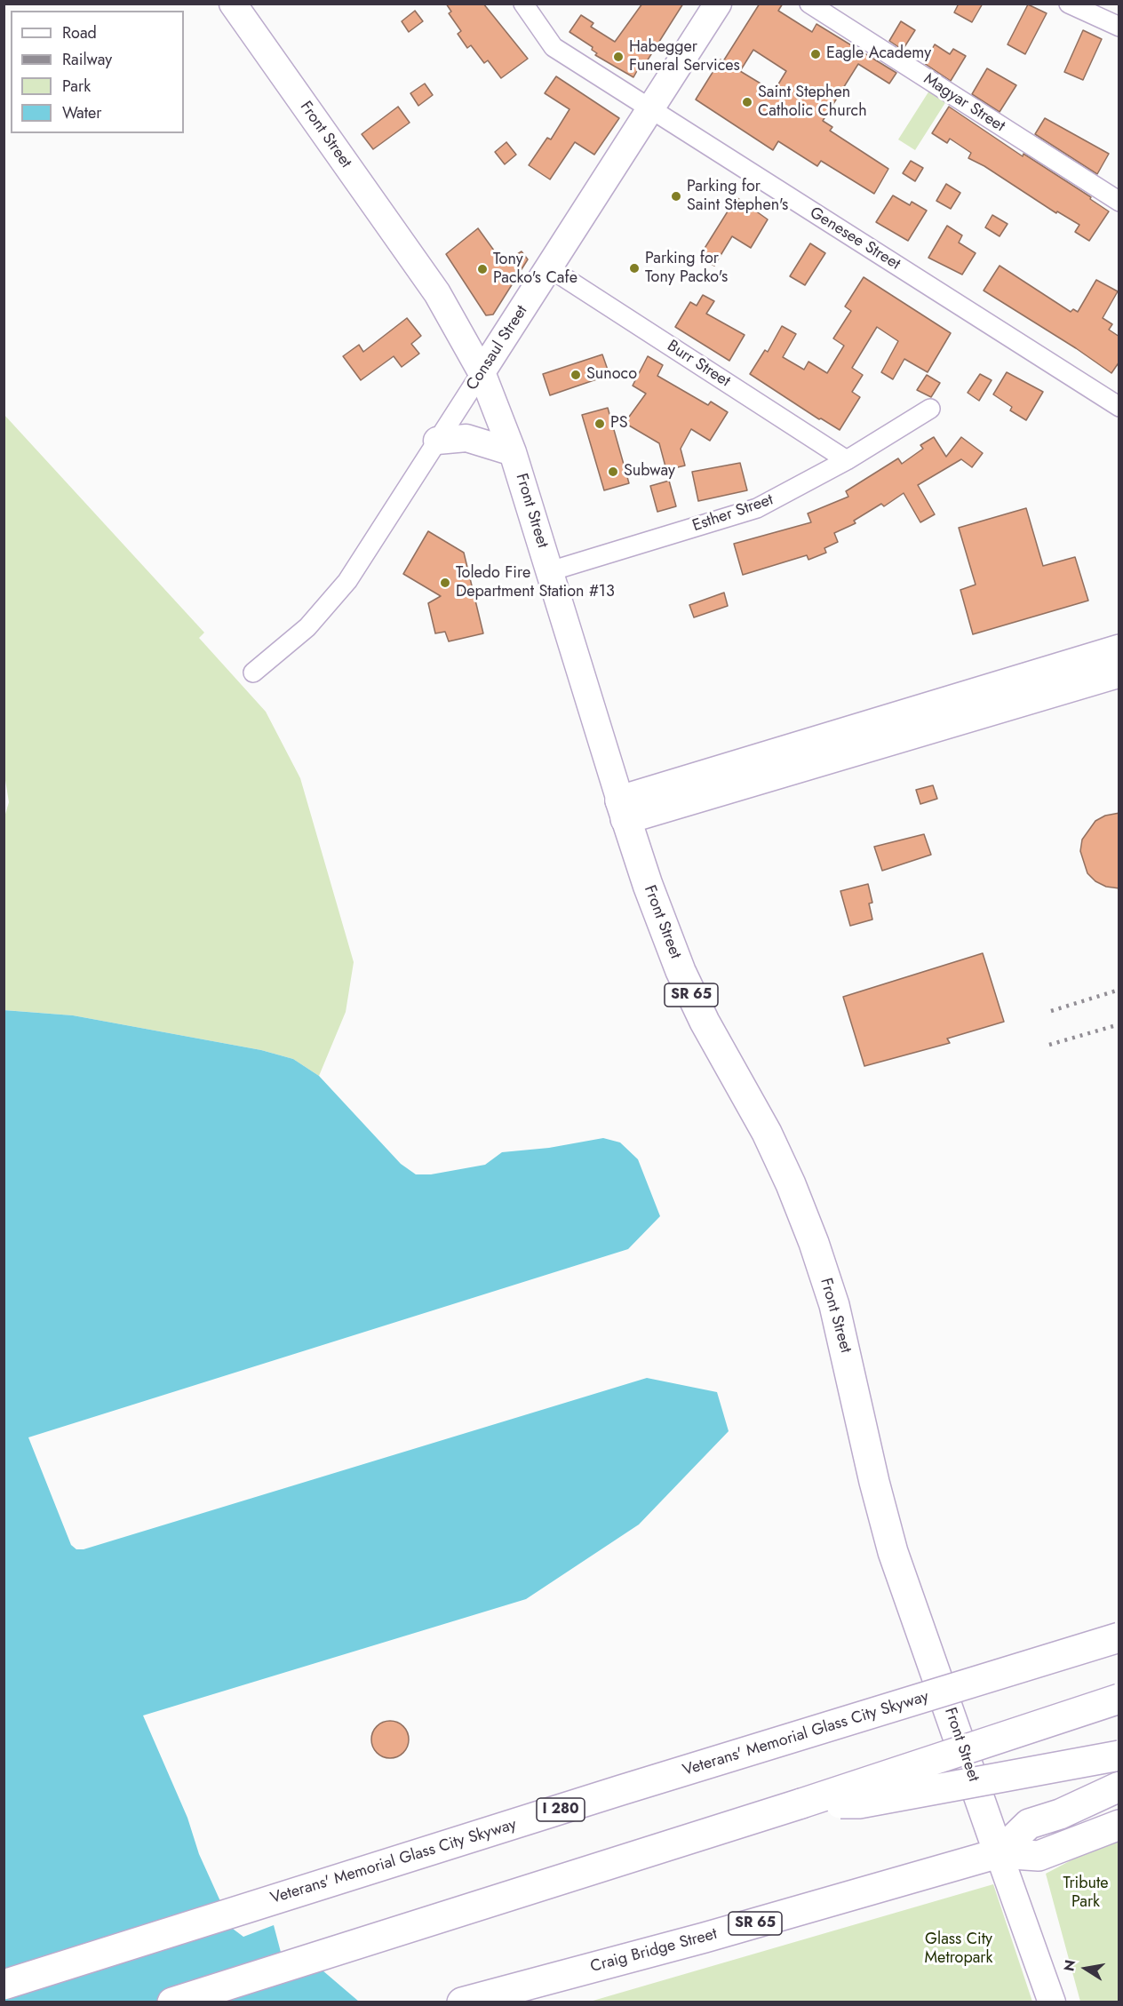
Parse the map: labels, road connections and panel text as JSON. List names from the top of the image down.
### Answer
{
  "streets": {
    "main road": [
      "Front Street",
      "SR 65",
      "Veterans' Memorial Glass City Skyway",
      "I 280",
      "Craig Bridge Street"
    ],
    "street": [
      "Magyar Street",
      "Genesee Street",
      "Consaul Street",
      "Burr Street",
      "Esther Street"
    ]
  },
  "crossings": [
    ["Front Street", "Consaul Street"],
    ["Front Street", "Esther Street"],
    ["Front Street", "Craig Bridge Street"],
    ["Genesee Street", "Consaul Street"],
    ["Consaul Street", "Burr Street"],
    ["Burr Street", "Esther Street"]
  ],
  "parks": ["Tribute Park", "Glass City Metropark"],
  "places": [
    "Eagle Academy",
    "Habegger Funeral Services",
    "Saint Stephen Catholic Church",
    "Parking for Saint Stephen's",
    "Parking for Tony Packo's",
    "Tony Packo's Cafe",
    "Sunoco",
    "PS",
    "Subway",
    "Toledo Fire Department Station #13"
  ],
  "legend": [
    "Road",
    "Railway",
    "Park",
    "Water"
  ],
  "north": "left"
}
